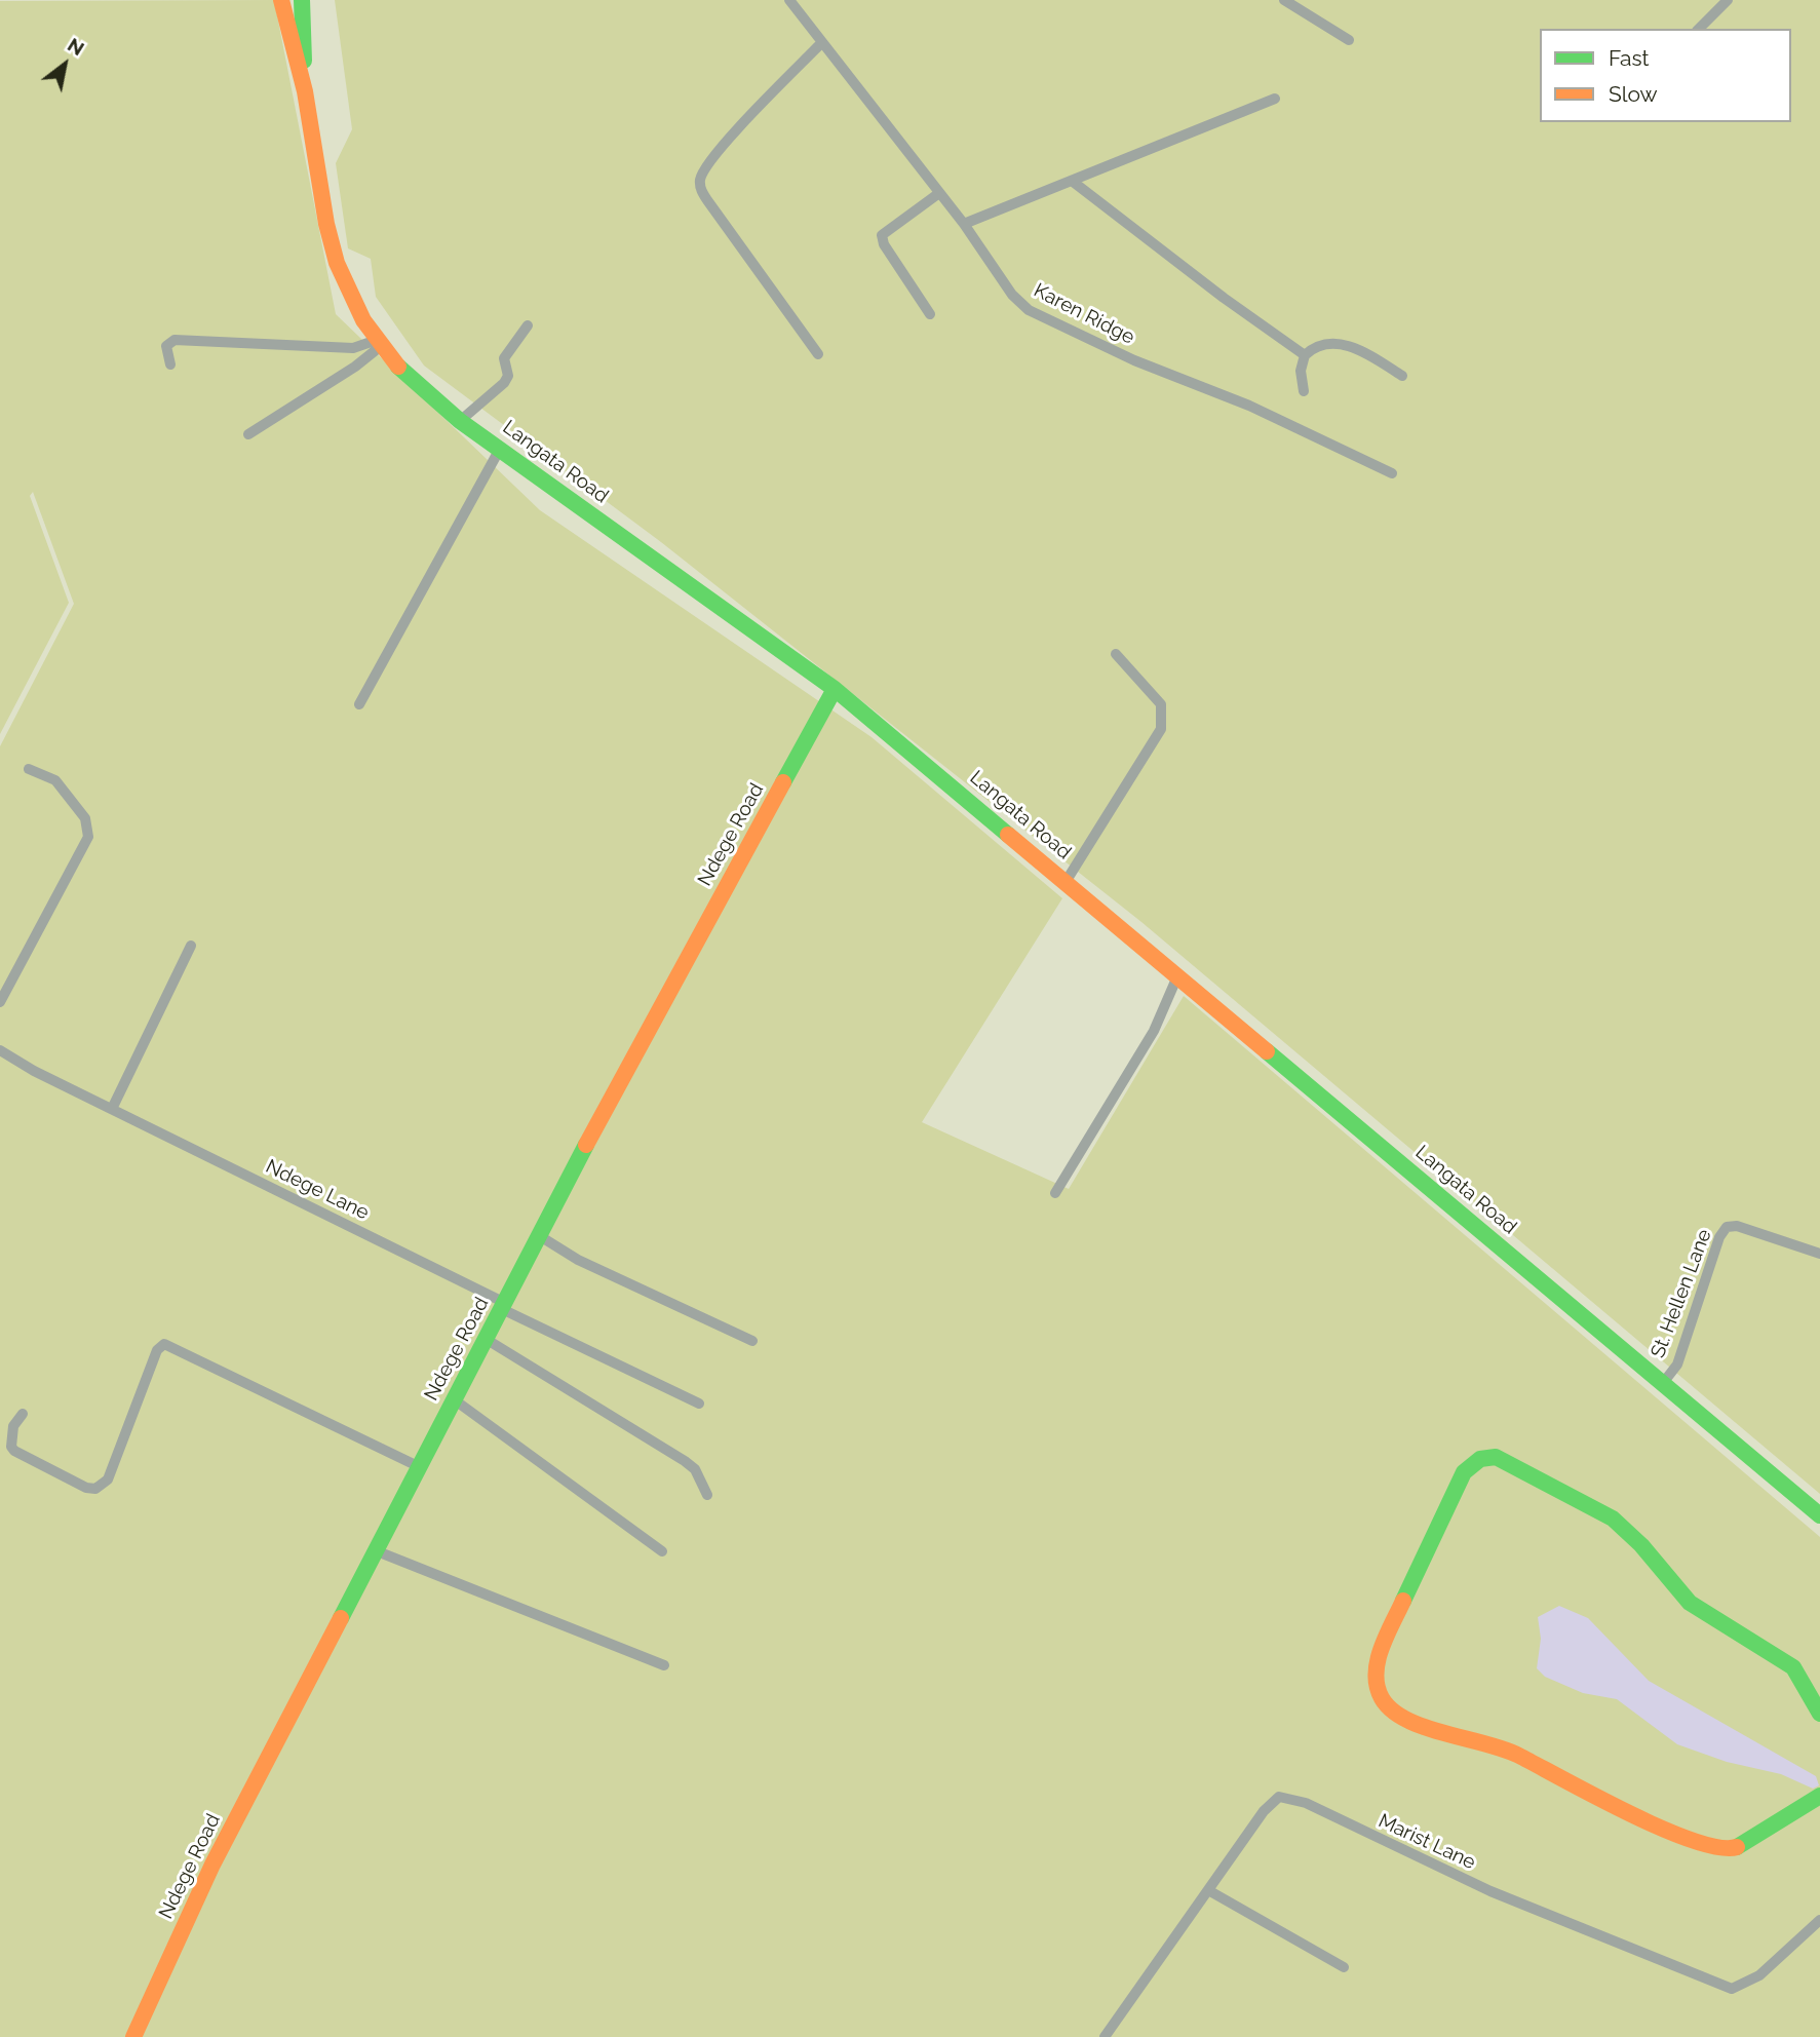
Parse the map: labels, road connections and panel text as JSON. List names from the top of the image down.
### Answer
{
  "streets": {
    "street": [
      "Karen Ridge",
      "Langata Road",
      "Ndege Road",
      "Ndege Lane",
      "St. Hellen Lane",
      "Marist Lane"
    ]
  },
  "crossings": [
    ["Langata Road", "Ndege Road"],
    ["Langata Road", "St. Hellen Lane"],
    ["Ndege Road", "Ndege Lane"]
  ],
  "legend": ["Fast", "Slow"],
  "north": "top right"
}
